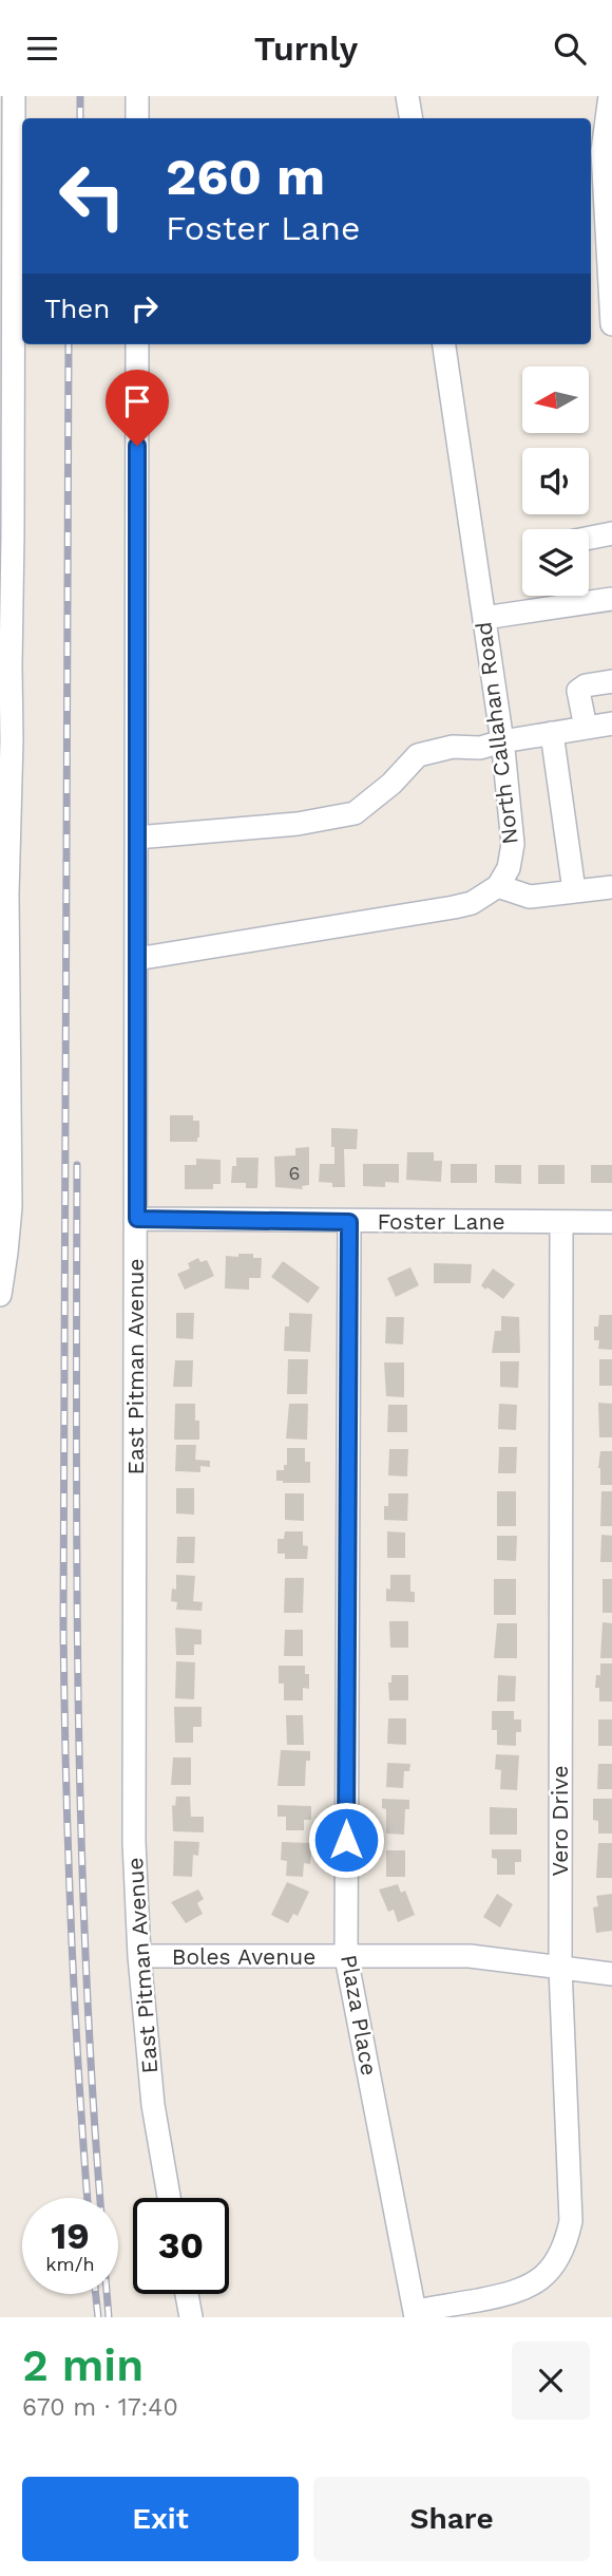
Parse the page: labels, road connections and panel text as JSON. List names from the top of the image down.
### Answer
{
  "streets": {
    "street": [
      "North Callahan Road",
      "Foster Lane",
      "East Pitman Avenue",
      "Vero Drive",
      "Boles Avenue",
      "Plaza Place"
    ]
  },
  "crossings": [
    ["Foster Lane", "East Pitman Avenue"],
    ["Foster Lane", "Vero Drive"],
    ["Foster Lane", "Plaza Place"],
    ["East Pitman Avenue", "Boles Avenue"],
    ["Vero Drive", "Boles Avenue"],
    ["Vero Drive", "Plaza Place"],
    ["Boles Avenue", "Plaza Place"]
  ],
  "house_numbers": ["6"],
  "north": "left",
  "page": {
    "header": "Turnly",
    "turn": ["260 m", "Foster Lane"],
    "then": "Then",
    "speed": "19 km/h",
    "limit": "30",
    "heading": ["2 min", "670 m · 17:40"],
    "buttons": ["Exit", "Share"]
  }
}
